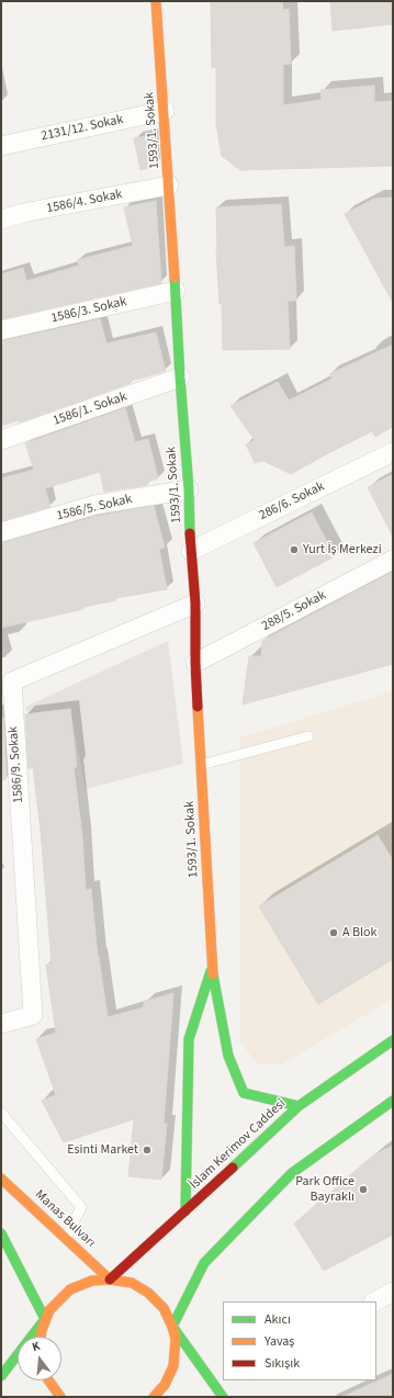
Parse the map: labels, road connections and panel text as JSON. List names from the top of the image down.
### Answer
{
  "streets": {
    "street": [
      "2131/12. Sokak",
      "1593/1. Sokak",
      "1586/4. Sokak",
      "1586/3. Sokak",
      "1586/1. Sokak",
      "286/6. Sokak",
      "1586/5. Sokak",
      "288/5. Sokak",
      "1586/9. Sokak",
      "İslam Kerimov Caddesi",
      "Manas Bulvarı"
    ]
  },
  "crossings": [
    ["2131/12. Sokak", "1593/1. Sokak"],
    ["1593/1. Sokak", "1586/4. Sokak"],
    ["1593/1. Sokak", "1586/3. Sokak"],
    ["1593/1. Sokak", "1586/1. Sokak"],
    ["1593/1. Sokak", "286/6. Sokak"],
    ["1593/1. Sokak", "1586/5. Sokak"],
    ["1593/1. Sokak", "288/5. Sokak"],
    ["1593/1. Sokak", "1586/9. Sokak"],
    ["1593/1. Sokak", "İslam Kerimov Caddesi"],
    ["İslam Kerimov Caddesi", "Manas Bulvarı"]
  ],
  "places": [
    "Yurt İş Merkezi",
    "A Blok",
    "Esinti Market",
    "Park Office Bayraklı"
  ],
  "legend": ["Akıcı", "Yavaş", "Sıkışık"],
  "north": "top"
}
